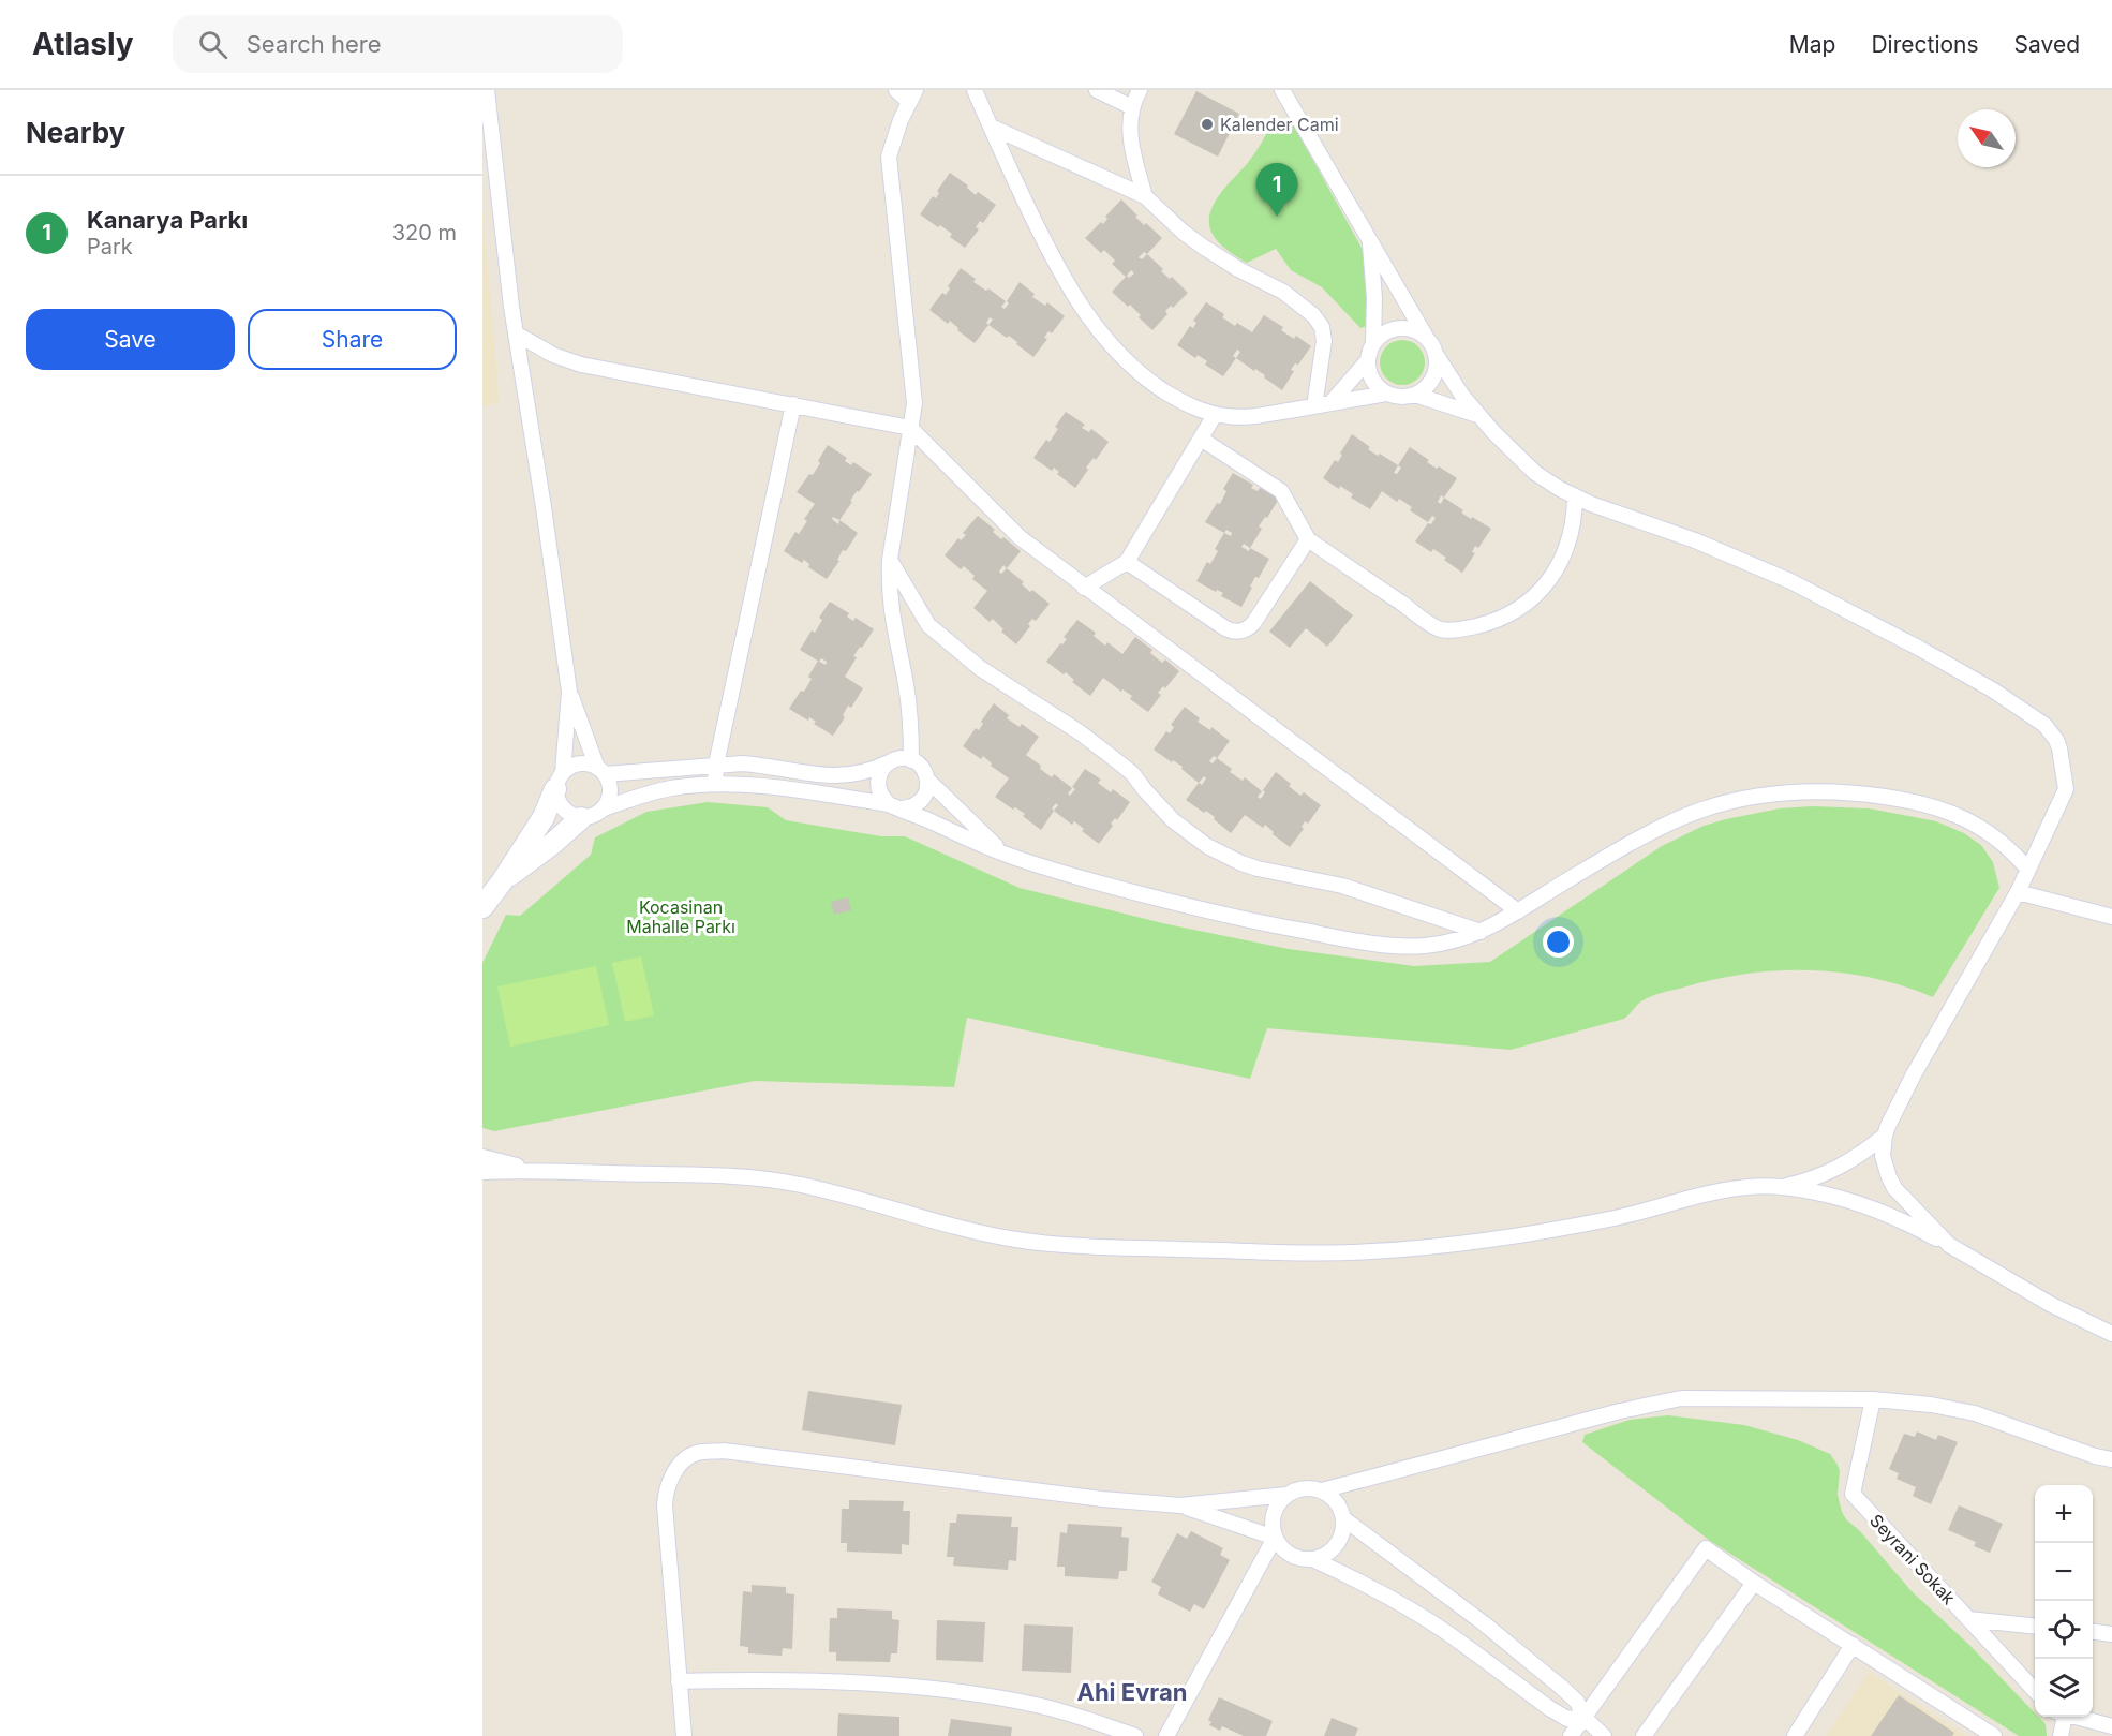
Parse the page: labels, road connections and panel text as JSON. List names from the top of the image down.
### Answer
{
  "streets": {
    "street": ["Seyrani Sokak"]
  },
  "districts": ["Ahi Evran"],
  "parks": ["Kocasinan Mahalle Parkı"],
  "places": ["Kalender Cami"],
  "north": "top left",
  "page": {
    "header": "Atlasly",
    "search": "Search here",
    "nav": ["Map", "Directions", "Saved"],
    "heading": "Nearby",
    "pins": "1",
    "list": [
      {
        "mark": "1",
        "name": "Kanarya Parkı",
        "note": "Park",
        "value": "320 m"
      }
    ],
    "buttons": ["Save", "Share"],
    "map_buttons": ["+", "−"]
  }
}
